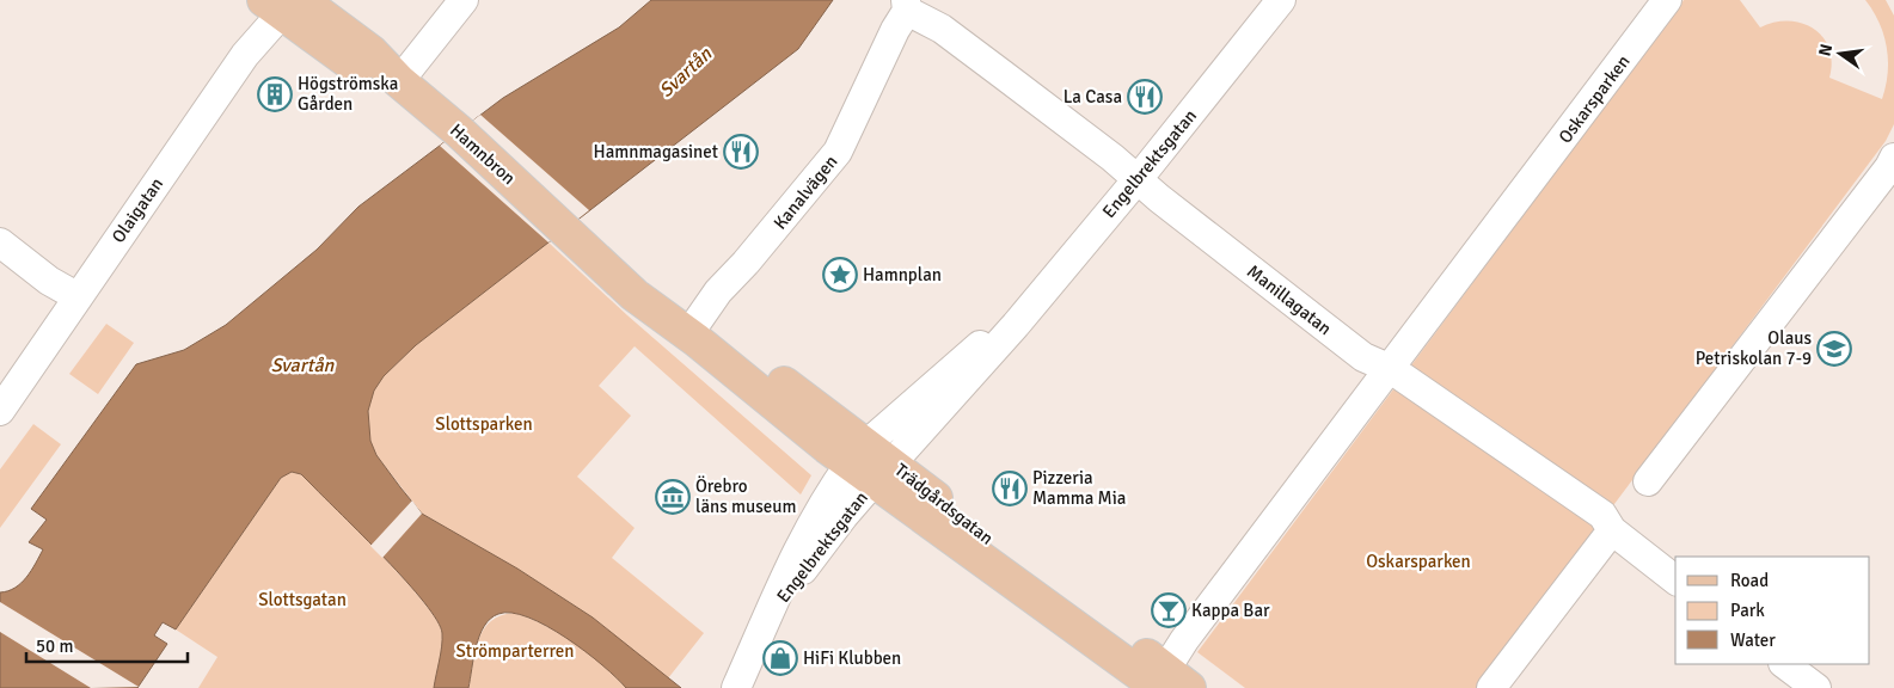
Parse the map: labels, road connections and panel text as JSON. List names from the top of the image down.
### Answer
{
  "streets": {
    "main road": ["Hamnbron", "Trädgårdsgatan"],
    "street": [
      "Oskarsparken",
      "Engelbrektsgatan",
      "Kanalvägen",
      "Olaigatan",
      "Manillagatan"
    ]
  },
  "crossings": [
    ["Oskarsparken", "Manillagatan"],
    ["Oskarsparken", "Trädgårdsgatan"],
    ["Hamnbron", "Kanalvägen"],
    ["Hamnbron", "Trädgårdsgatan"],
    ["Engelbrektsgatan", "Manillagatan"],
    ["Engelbrektsgatan", "Trädgårdsgatan"],
    ["Kanalvägen", "Manillagatan"],
    ["Kanalvägen", "Trädgårdsgatan"]
  ],
  "water": ["Svartån"],
  "parks": [
    "Slottsparken",
    "Oskarsparken",
    "Slottsgatan",
    "Strömparterren"
  ],
  "places": {
    "building": ["Högströmska Gården"],
    "restaurant": ["La Casa", "Hamnmagasinet", "Pizzeria Mamma Mia"],
    "place": ["Hamnplan"],
    "school or university": ["Olaus Petriskolan 7-9"],
    "museum": ["Örebro läns museum"],
    "bar": ["Kappa Bar"],
    "shop": ["HiFi Klubben"]
  },
  "legend": ["Road", "Park", "Water"],
  "scale_bar": "50 m",
  "north": "left"
}
